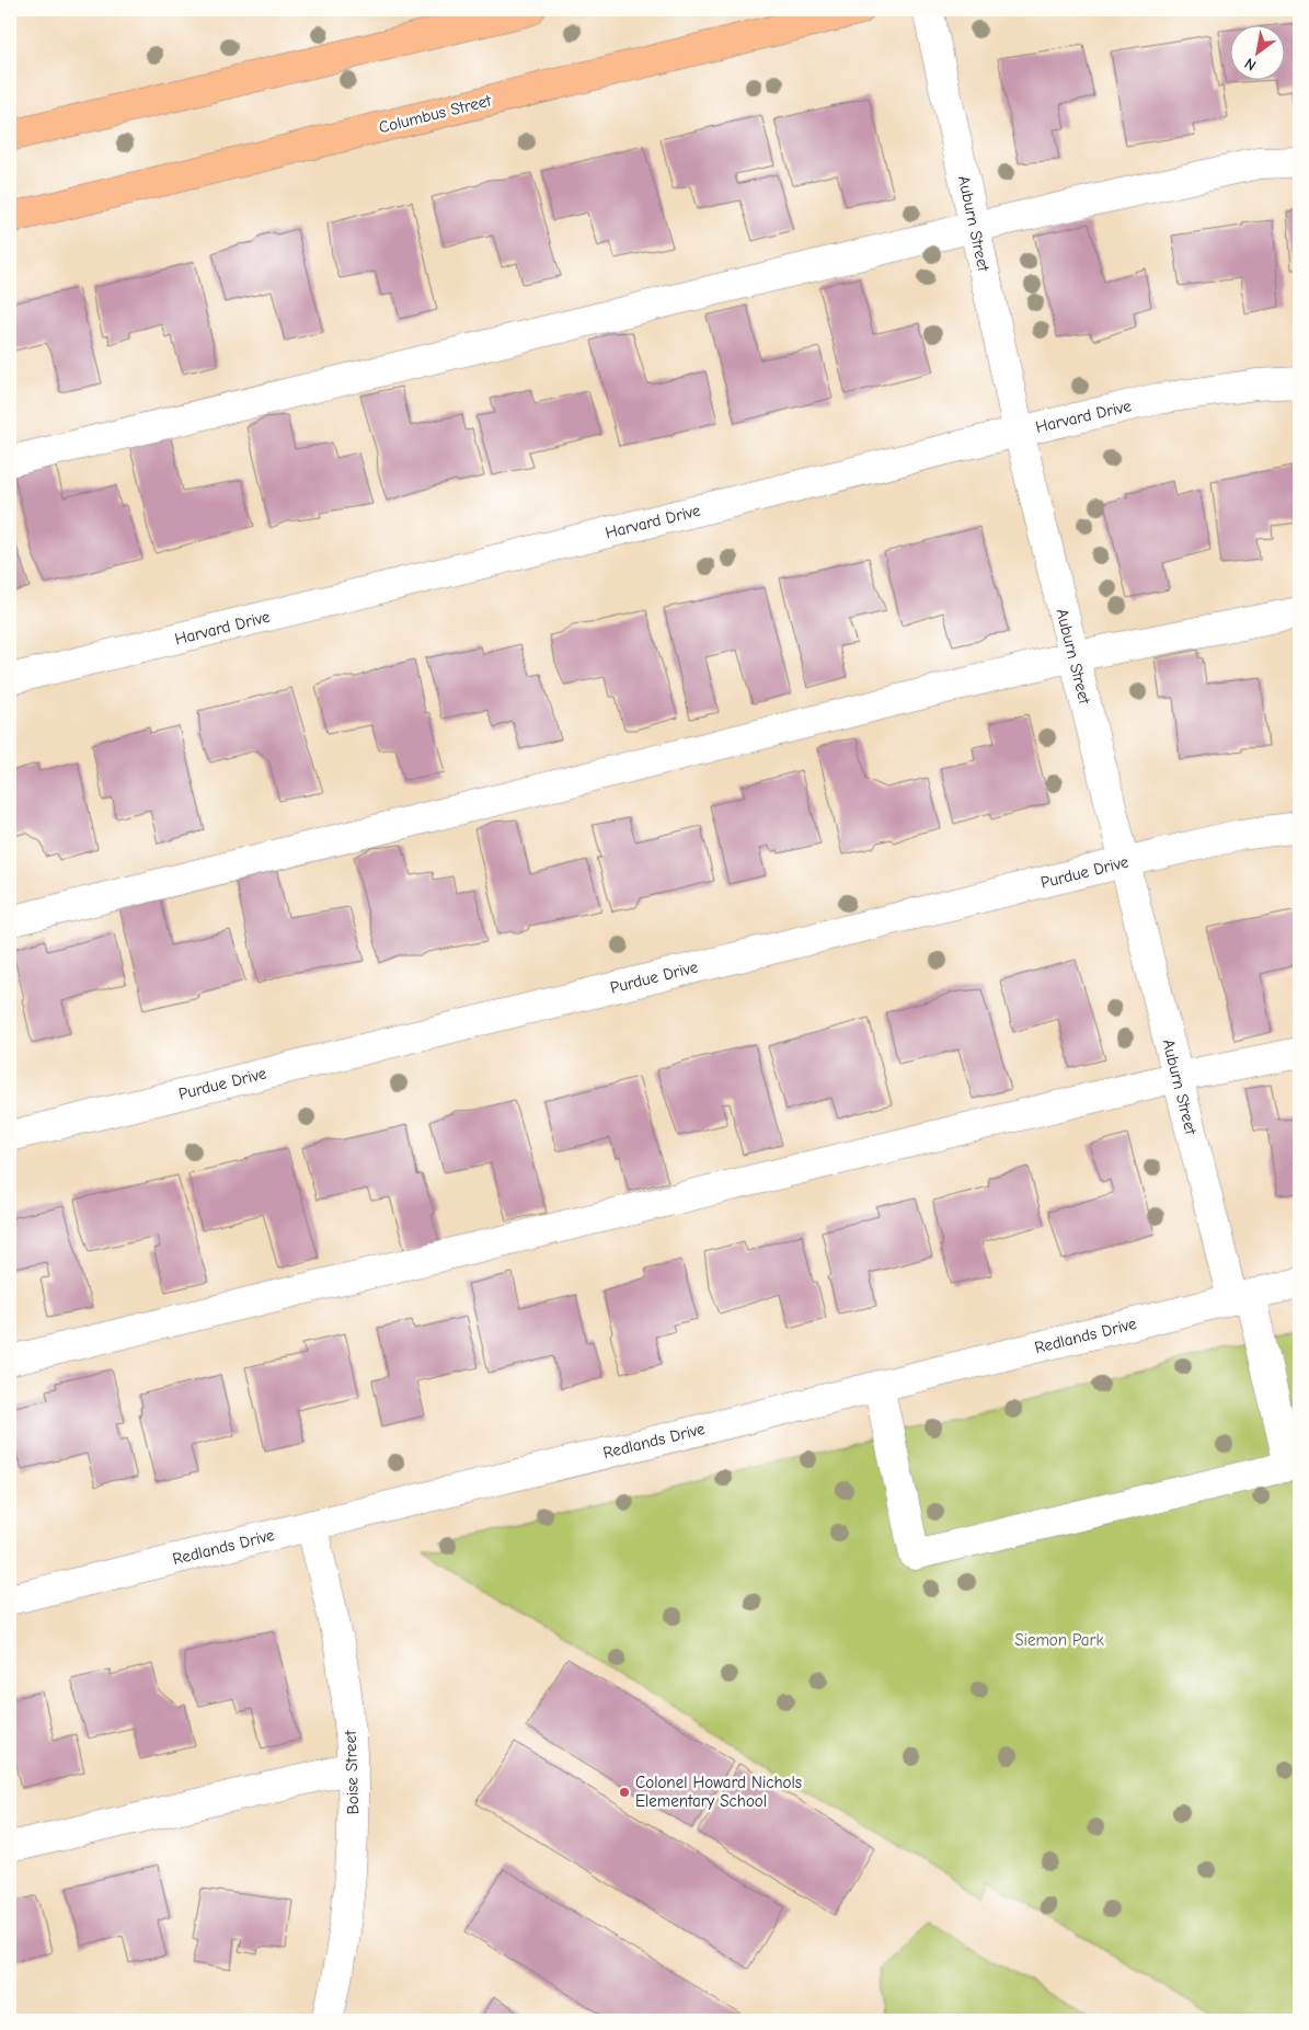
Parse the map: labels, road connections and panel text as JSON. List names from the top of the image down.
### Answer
{
  "streets": {
    "main road": ["Columbus Street"],
    "street": [
      "Auburn Street",
      "Harvard Drive",
      "Purdue Drive",
      "Redlands Drive",
      "Boise Street"
    ]
  },
  "crossings": [
    ["Auburn Street", "Harvard Drive"],
    ["Auburn Street", "Purdue Drive"],
    ["Auburn Street", "Redlands Drive"],
    ["Redlands Drive", "Boise Street"]
  ],
  "parks": ["Siemon Park"],
  "places": ["Colonel Howard Nichols Elementary School"],
  "north": "bottom left"
}
